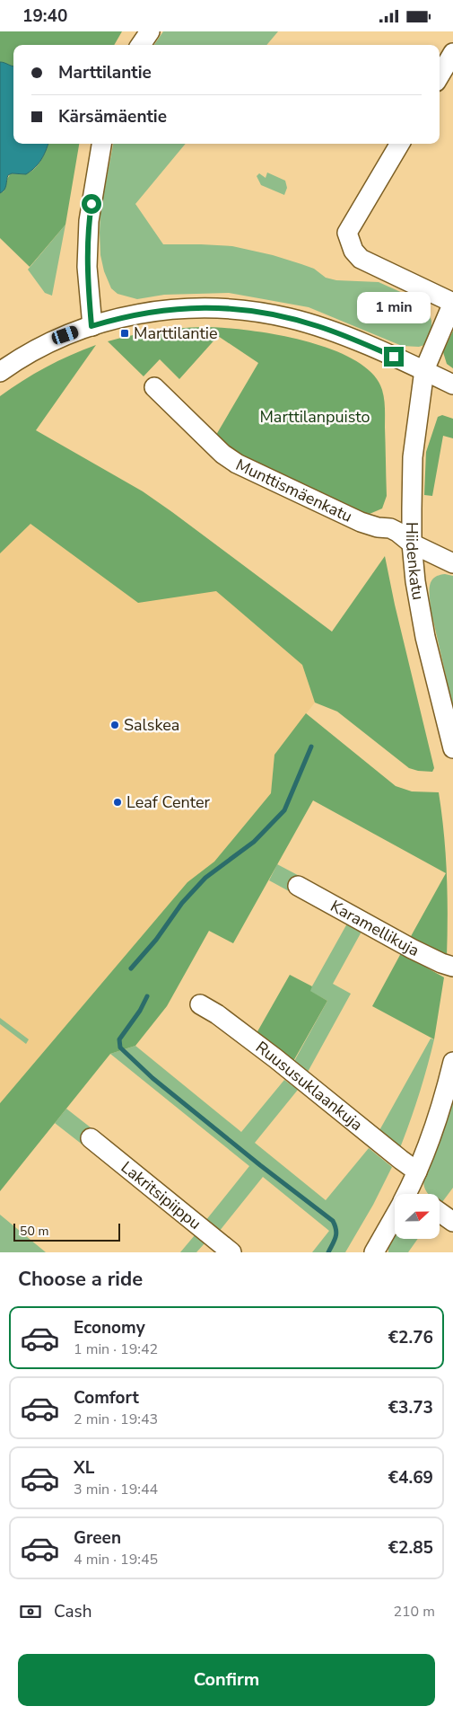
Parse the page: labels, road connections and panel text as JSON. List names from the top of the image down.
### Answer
{
  "streets": {
    "street": [
      "Munttismäenkatu",
      "Hiidenkatu",
      "Karamellikuja",
      "Ruususuklaankuja",
      "Lakritsipiippu"
    ]
  },
  "crossings": [
    ["Munttismäenkatu", "Hiidenkatu"]
  ],
  "parks": ["Marttilanpuisto"],
  "places": {
    "transit": ["Marttilantie"],
    "other": ["Salskea", "Leaf Center"]
  },
  "scale_bar": "50 m",
  "north": "right",
  "page": {
    "status": "19:40",
    "banner": ["Marttilantie", "Kärsämäentie"],
    "bubble": "1 min",
    "scale": "50 m",
    "heading": "Choose a ride",
    "list": [
      {
        "name": "Economy",
        "note": "1 min · 19:42",
        "value": "€2.76"
      },
      {
        "name": "Comfort",
        "note": "2 min · 19:43",
        "value": "€3.73"
      },
      {
        "name": "XL",
        "note": "3 min · 19:44",
        "value": "€4.69"
      },
      {
        "name": "Green",
        "note": "4 min · 19:45",
        "value": "€2.85"
      }
    ],
    "pay": ["Cash", "210 m"],
    "buttons": "Confirm"
  }
}
